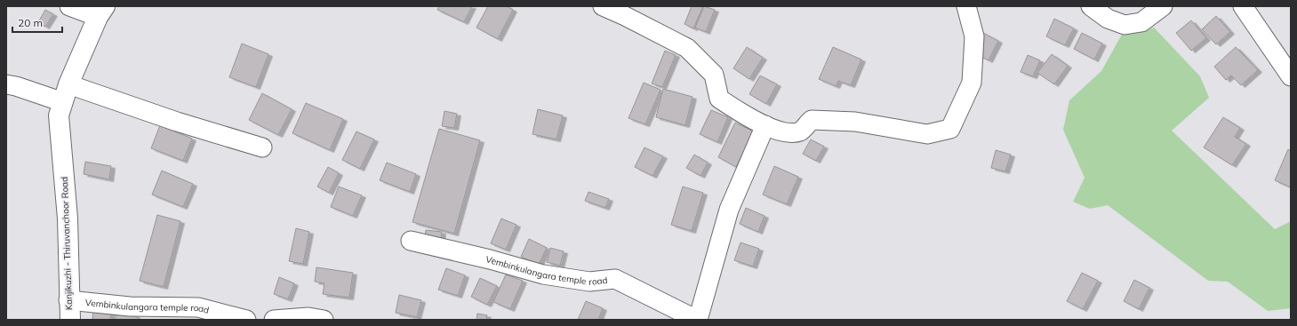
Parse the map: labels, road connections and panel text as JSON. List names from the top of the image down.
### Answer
{
  "streets": {
    "main road": ["Kanjikuzhi - Thiruvanchoor Road"],
    "street": ["Vembinkulangara temple road"]
  },
  "crossings": [
    ["Kanjikuzhi - Thiruvanchoor Road", "Vembinkulangara temple road"]
  ],
  "scale_bar": "20 m"
}
